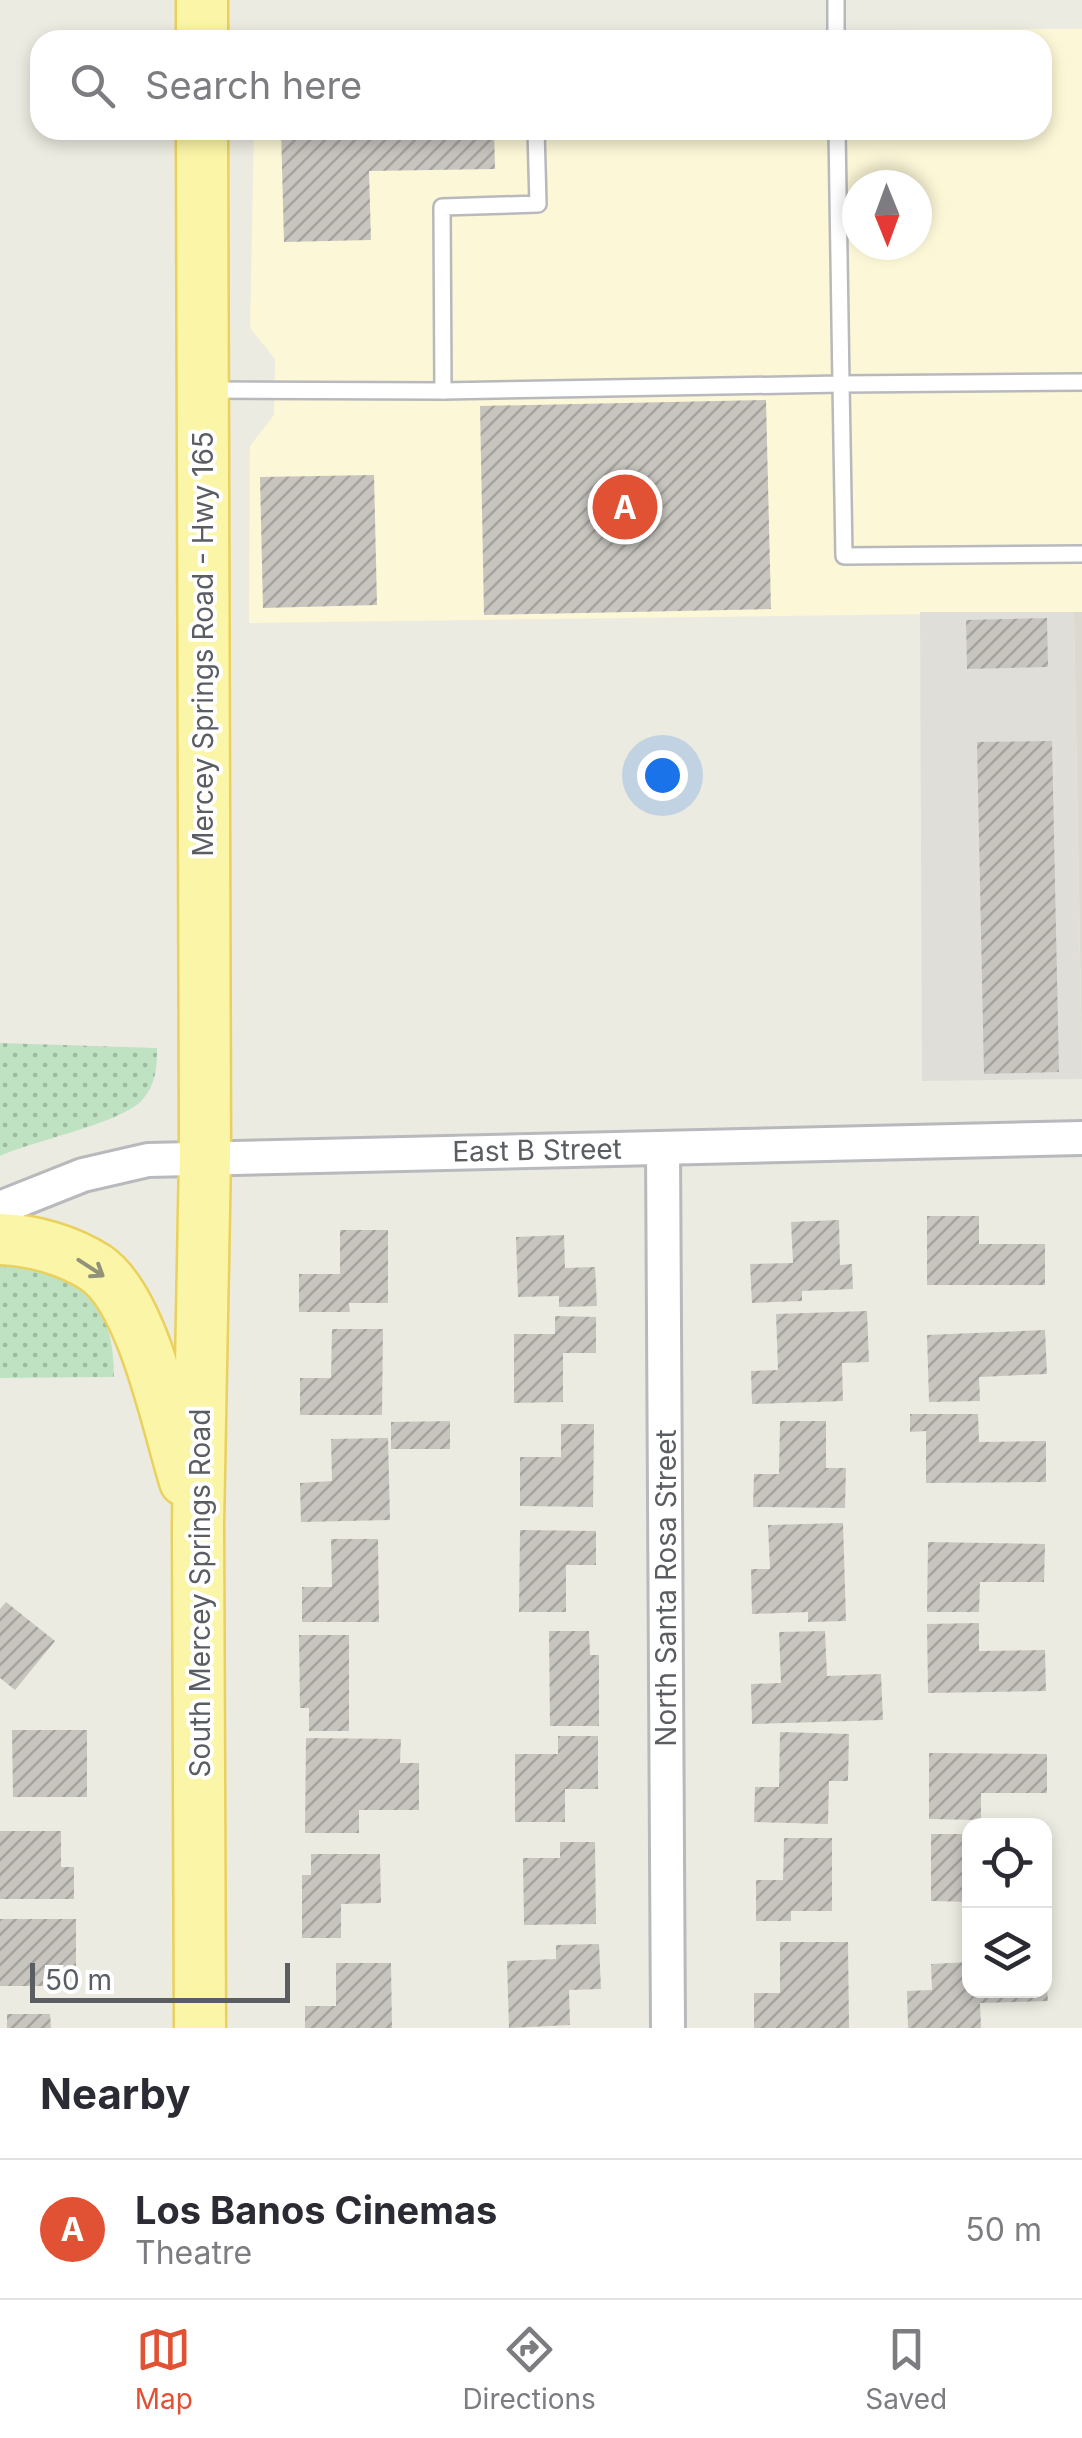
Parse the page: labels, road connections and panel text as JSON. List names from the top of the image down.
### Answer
{
  "streets": {
    "main road": ["Mercey Springs Road - Hwy 165", "South Mercey Springs Road"],
    "street": ["East B Street", "North Santa Rosa Street"]
  },
  "crossings": [
    ["Mercey Springs Road - Hwy 165", "East B Street"],
    ["Mercey Springs Road - Hwy 165", "South Mercey Springs Road"],
    ["East B Street", "North Santa Rosa Street"],
    ["East B Street", "South Mercey Springs Road"]
  ],
  "scale_bar": "50 m",
  "north": "bottom",
  "page": {
    "search": "Search here",
    "pins": "A",
    "scale": "50 m",
    "heading": "Nearby",
    "list": [
      {
        "mark": "A",
        "name": "Los Banos Cinemas",
        "note": "Theatre",
        "value": "50 m"
      }
    ],
    "nav": ["Map", "Directions", "Saved"]
  }
}
